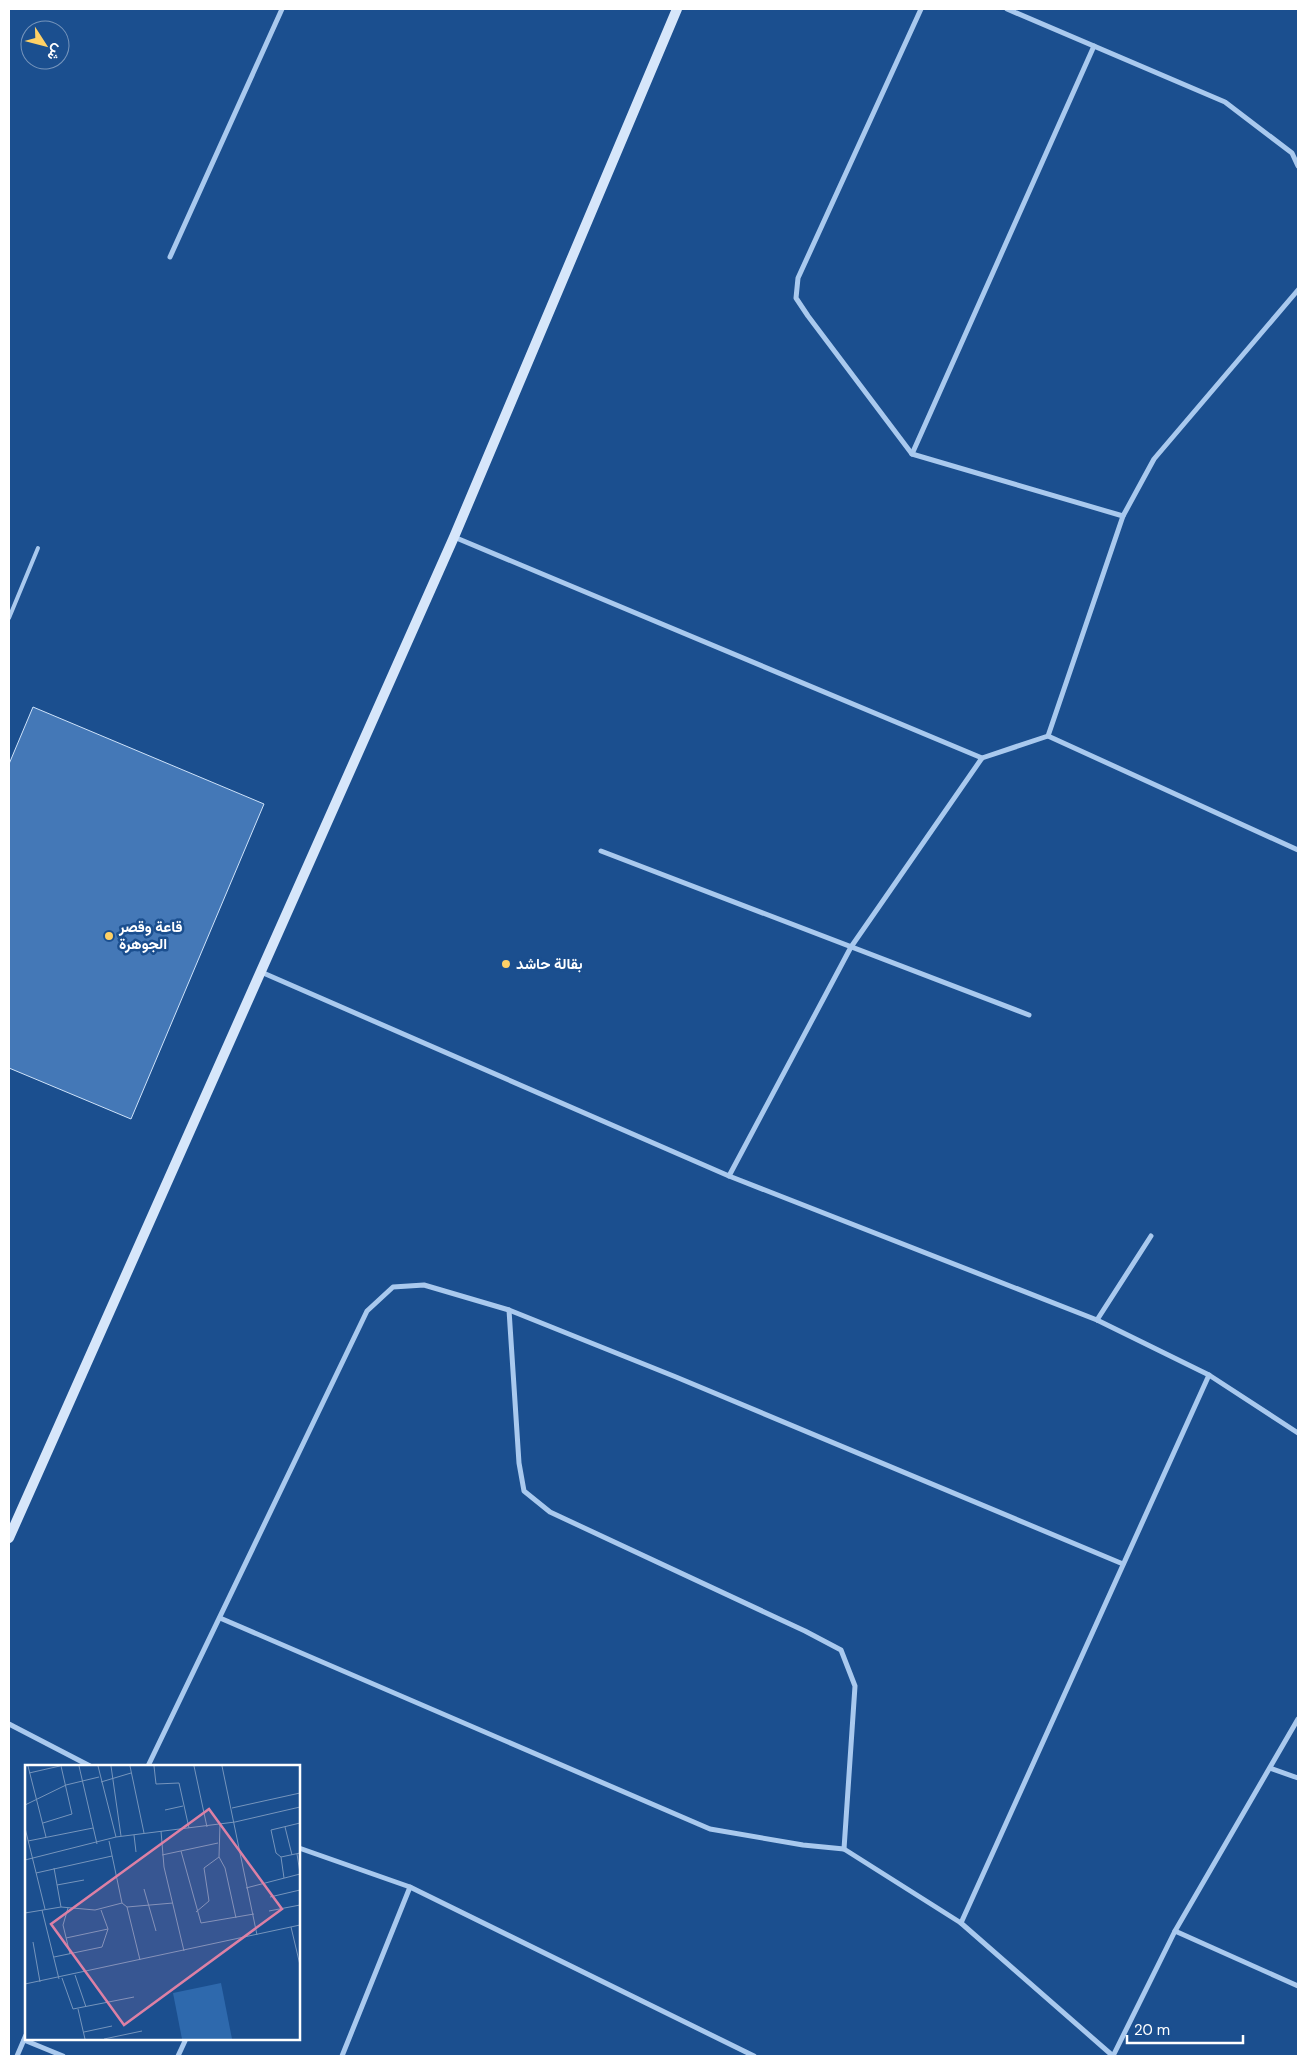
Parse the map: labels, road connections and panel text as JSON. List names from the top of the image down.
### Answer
{
  "places": ["قاعة وقصر الجوهرة", "بقالة حاشد"],
  "scale_bar": "20 m",
  "north": "bottom right"
}
